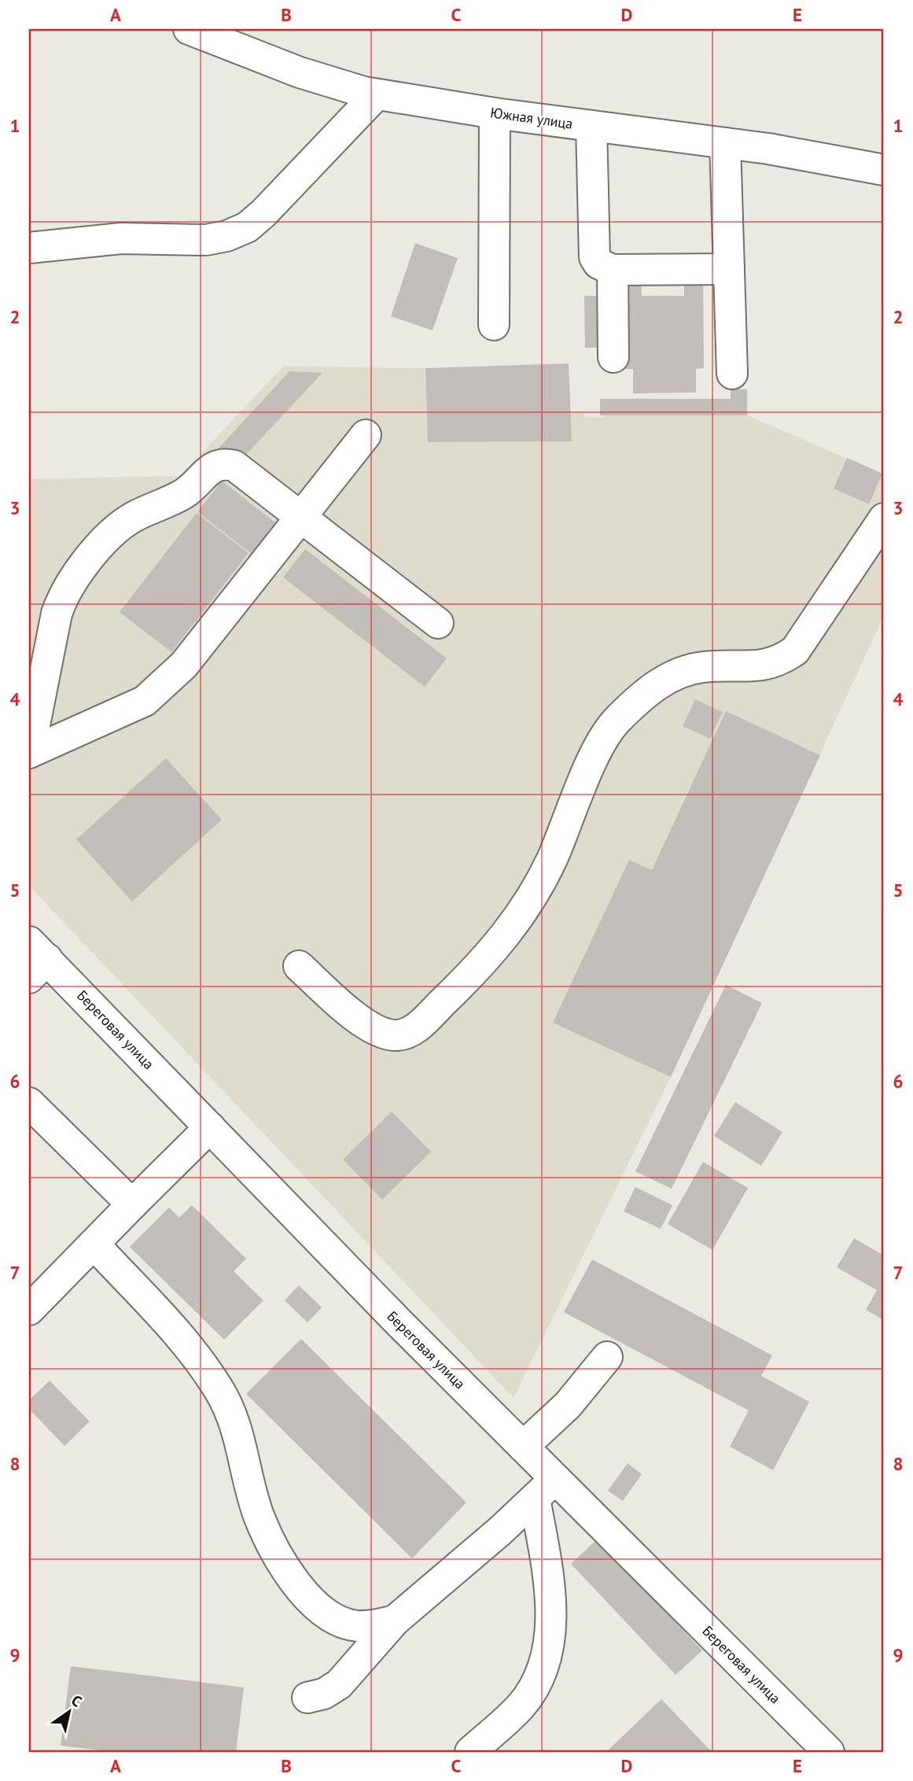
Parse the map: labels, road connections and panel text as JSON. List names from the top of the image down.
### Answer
{
  "streets": {
    "street": ["Южная улица", "Береговая улица"]
  },
  "north": "top right",
  "grid": {
    "columns": [
      "A",
      "B",
      "C",
      "D",
      "E"
    ],
    "rows": [
      "1",
      "2",
      "3",
      "4",
      "5",
      "6",
      "7",
      "8",
      "9"
    ]
  }
}
